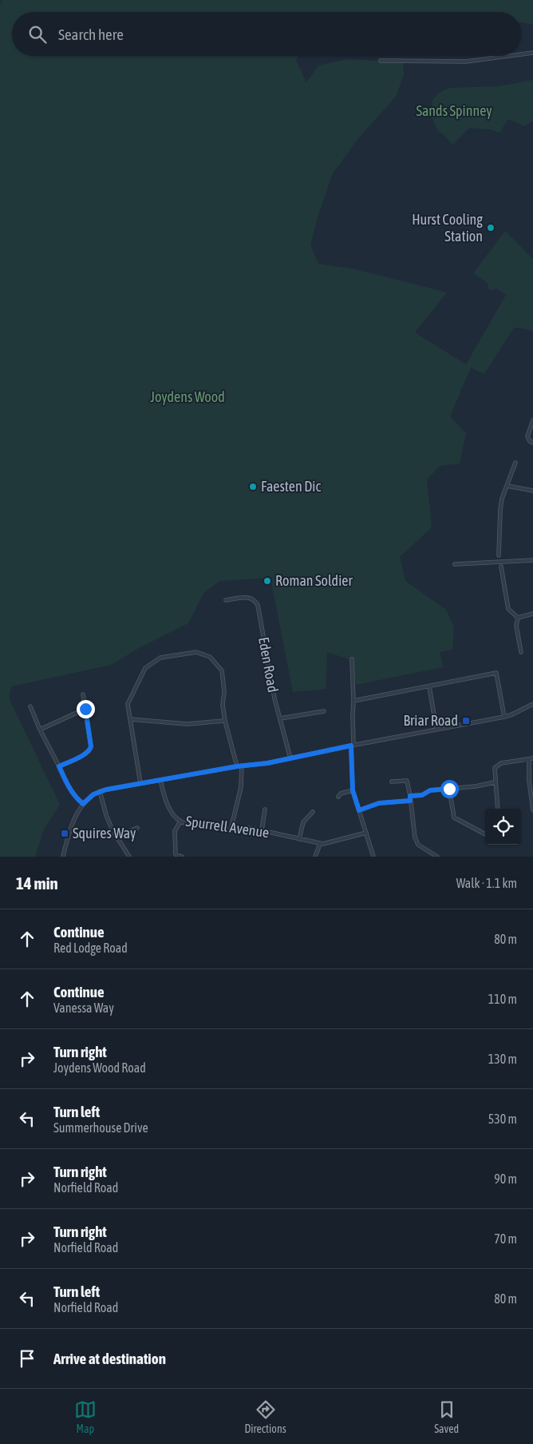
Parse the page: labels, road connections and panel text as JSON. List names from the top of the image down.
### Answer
{
  "streets": {
    "street": ["Eden Road", "Spurrell Avenue"]
  },
  "parks": ["Sands Spinney", "Joydens Wood"],
  "places": {
    "other": ["Hurst Cooling Station", "Faesten Dic", "Roman Soldier"],
    "transit": ["Briar Road", "Squires Way"]
  },
  "page": {
    "search": "Search here",
    "heading": ["14 min", "Walk · 1.1 km"],
    "list": [
      ["Continue", "Red Lodge Road", "80 m"],
      ["Continue", "Vanessa Way", "110 m"],
      ["Turn right", "Joydens Wood Road", "130 m"],
      ["Turn left", "Summerhouse Drive", "530 m"],
      ["Turn right", "Norfield Road", "90 m"],
      ["Turn right", "Norfield Road", "70 m"],
      ["Turn left", "Norfield Road", "80 m"],
      "Arrive at destination"
    ],
    "nav": ["Map", "Directions", "Saved"]
  }
}
